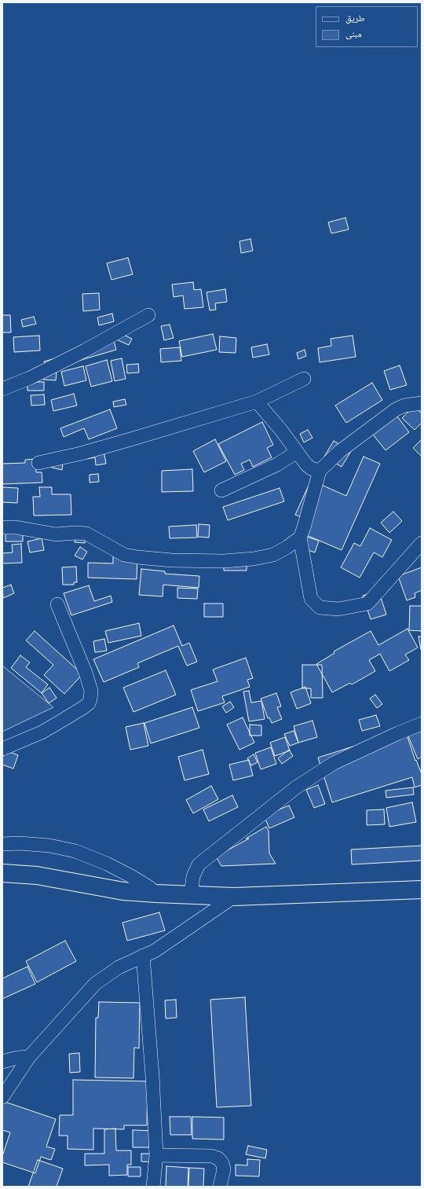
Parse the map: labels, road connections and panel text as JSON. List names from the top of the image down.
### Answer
{
  "legend": ["طريق", "مبنى"]
}
